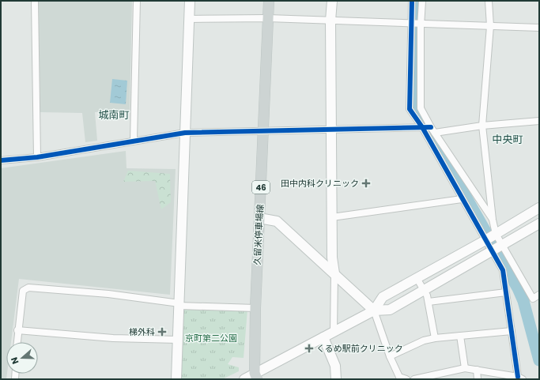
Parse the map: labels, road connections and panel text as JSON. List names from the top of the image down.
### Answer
{
  "streets": {
    "main road": ["46", "久留米停車場線"]
  },
  "districts": ["城南町", "中央町"],
  "parks": ["京町第二公園"],
  "places": {
    "health": ["田中内科クリニック", "梯外科", "くるめ駅前クリニック"]
  },
  "north": "left"
}
